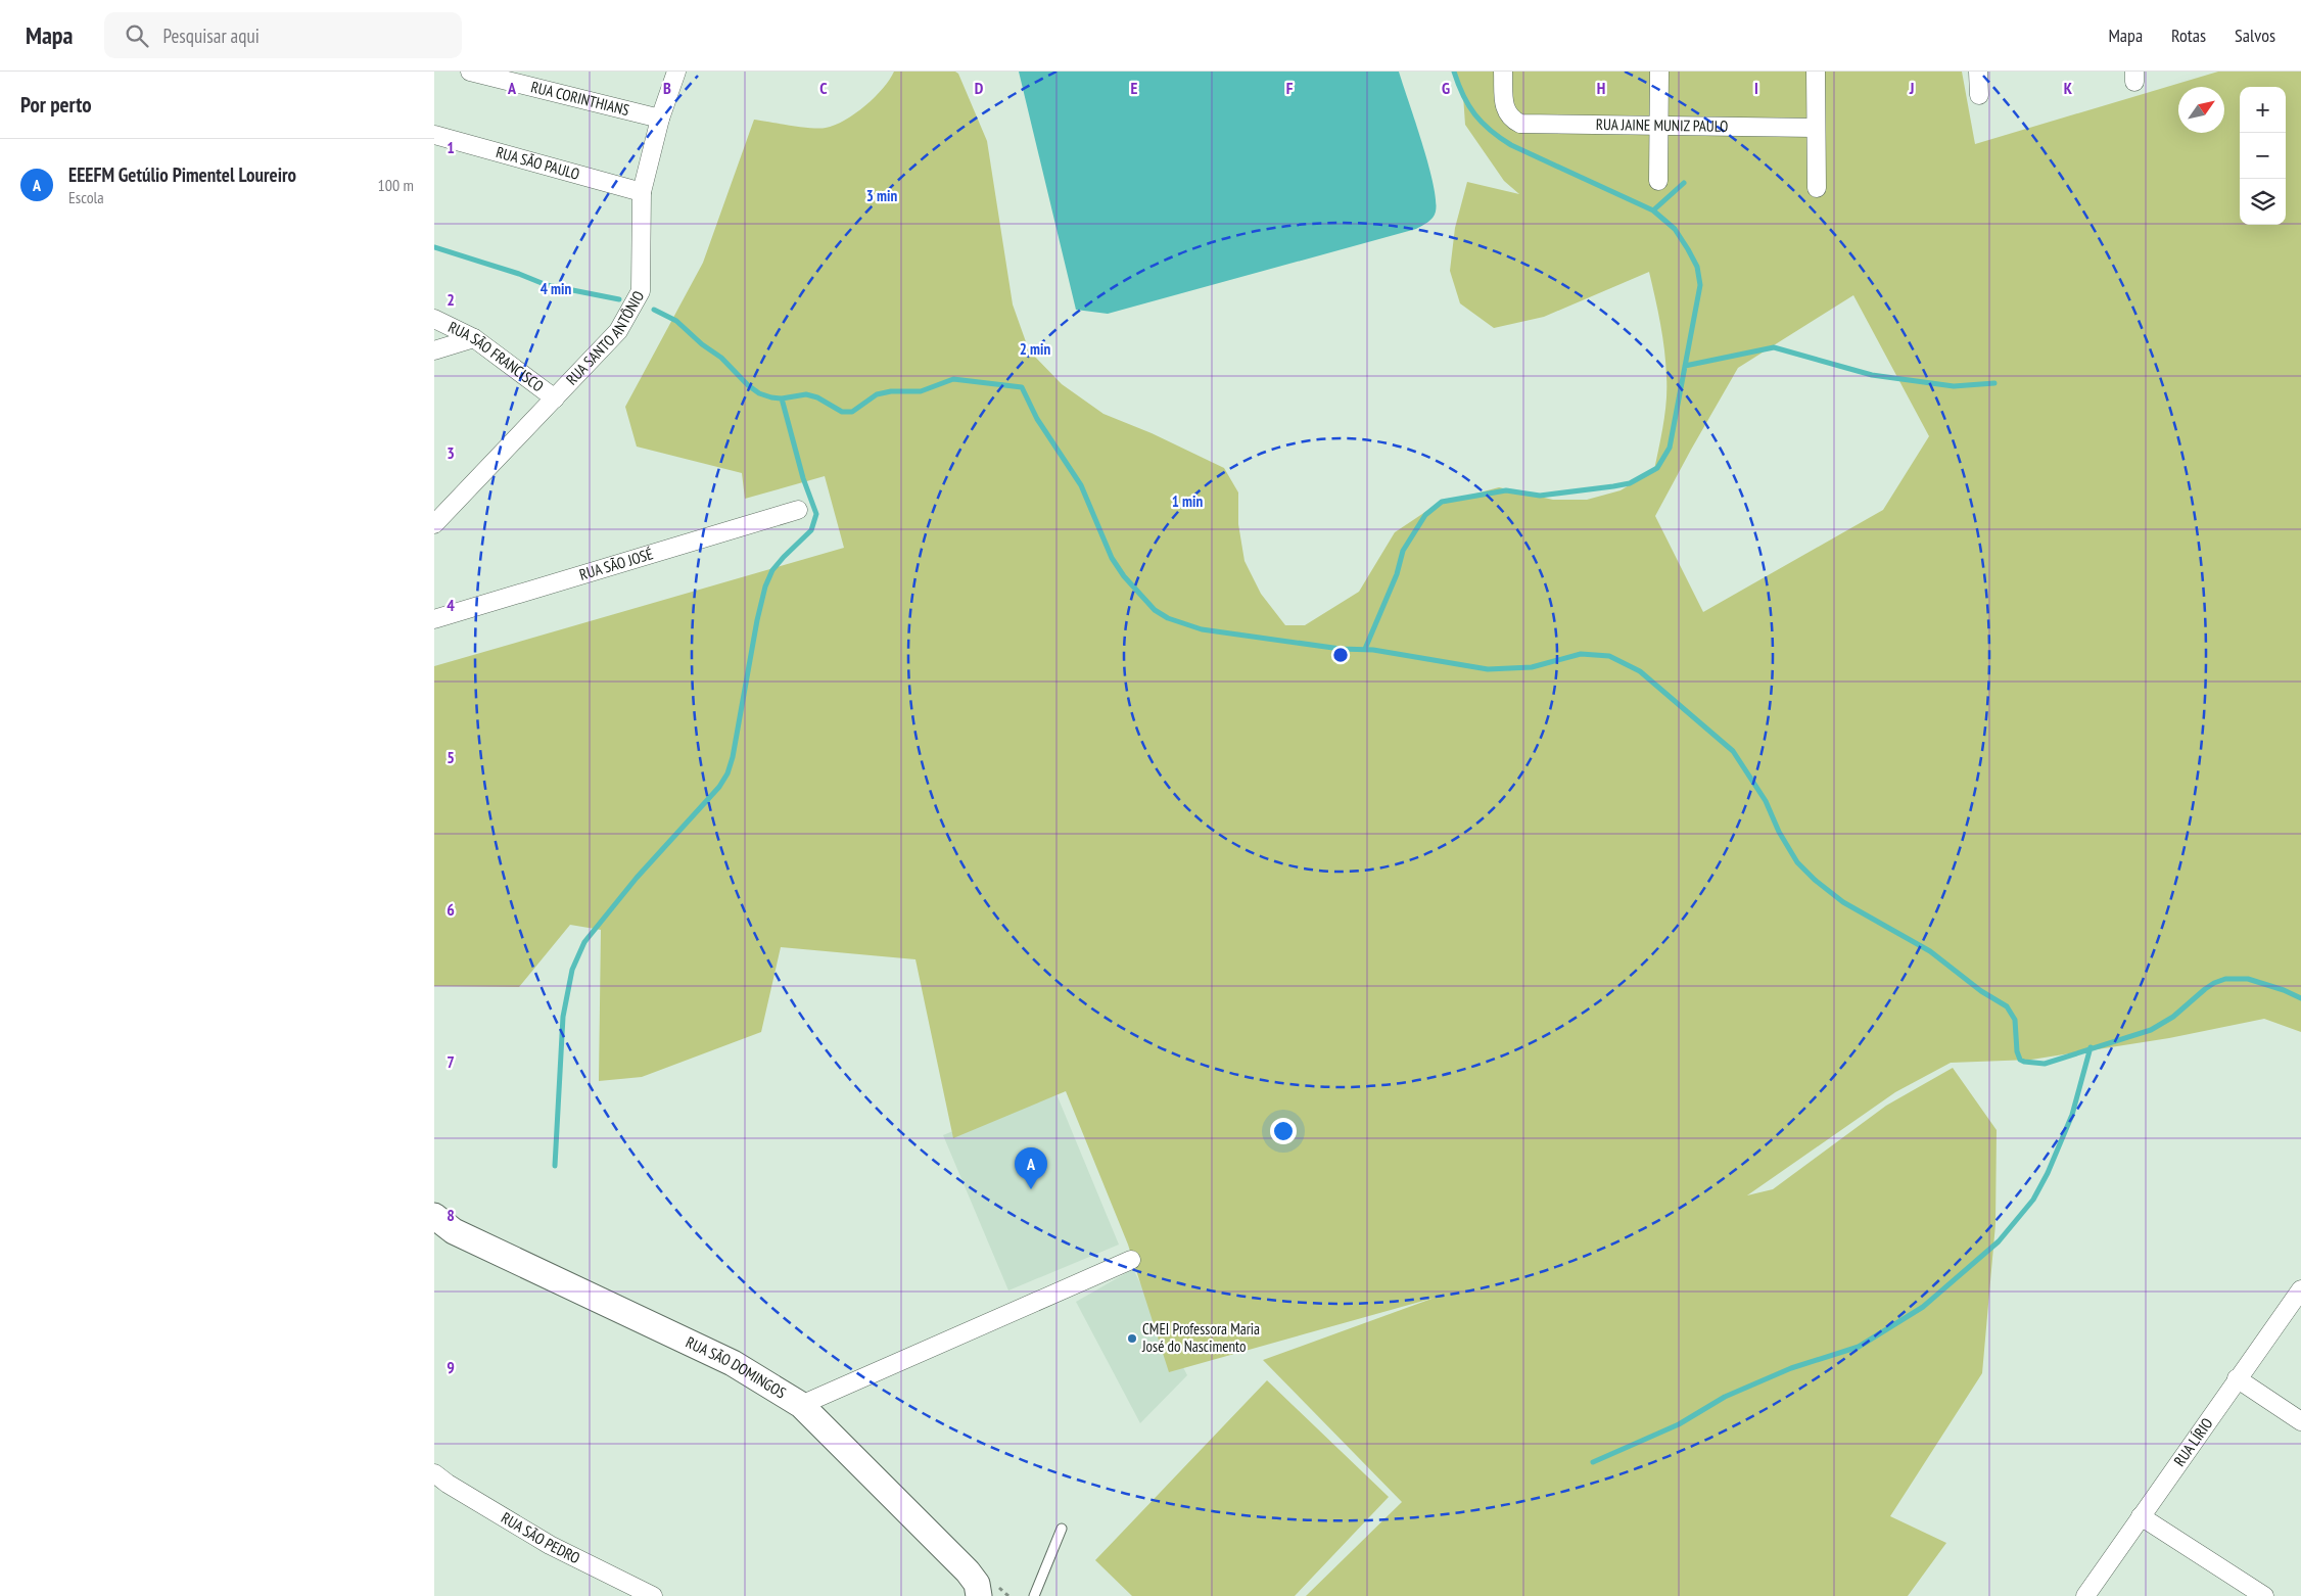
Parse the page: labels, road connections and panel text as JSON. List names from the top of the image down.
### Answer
{
  "streets": {
    "main road": ["RUA SÃO DOMINGOS"],
    "street": [
      "RUA CORINTHIANS",
      "RUA JAINE MUNIZ PAULO",
      "RUA SÃO PAULO",
      "RUA SANTO ANTÔNIO",
      "RUA SÃO FRANCISCO",
      "RUA SÃO JOSÉ",
      "RUA LÍRIO",
      "RUA SÃO PEDRO"
    ]
  },
  "crossings": [
    ["RUA CORINTHIANS", "RUA SANTO ANTÔNIO"],
    ["RUA SÃO PAULO", "RUA SANTO ANTÔNIO"],
    ["RUA SANTO ANTÔNIO", "RUA SÃO FRANCISCO"]
  ],
  "places": ["CMEI Professora Maria José do Nascimento"],
  "north": "top right",
  "page": {
    "header": "Mapa",
    "search": "Pesquisar aqui",
    "nav": ["Mapa", "Rotas", "Salvos"],
    "heading": "Por perto",
    "map_buttons": ["+", "−"],
    "list": [
      {
        "mark": "A",
        "name": "EEEFM Getúlio Pimentel Loureiro",
        "note": "Escola",
        "value": "100 m"
      }
    ],
    "pins": "A"
  },
  "grid": {
    "columns": [
      "A",
      "B",
      "C",
      "D",
      "E",
      "F",
      "G",
      "H",
      "I",
      "J",
      "K"
    ],
    "rows": [
      "1",
      "2",
      "3",
      "4",
      "5",
      "6",
      "7",
      "8",
      "9"
    ]
  },
  "rings": [
    "3 min",
    "4 min",
    "2 min",
    "1 min"
  ]
}
